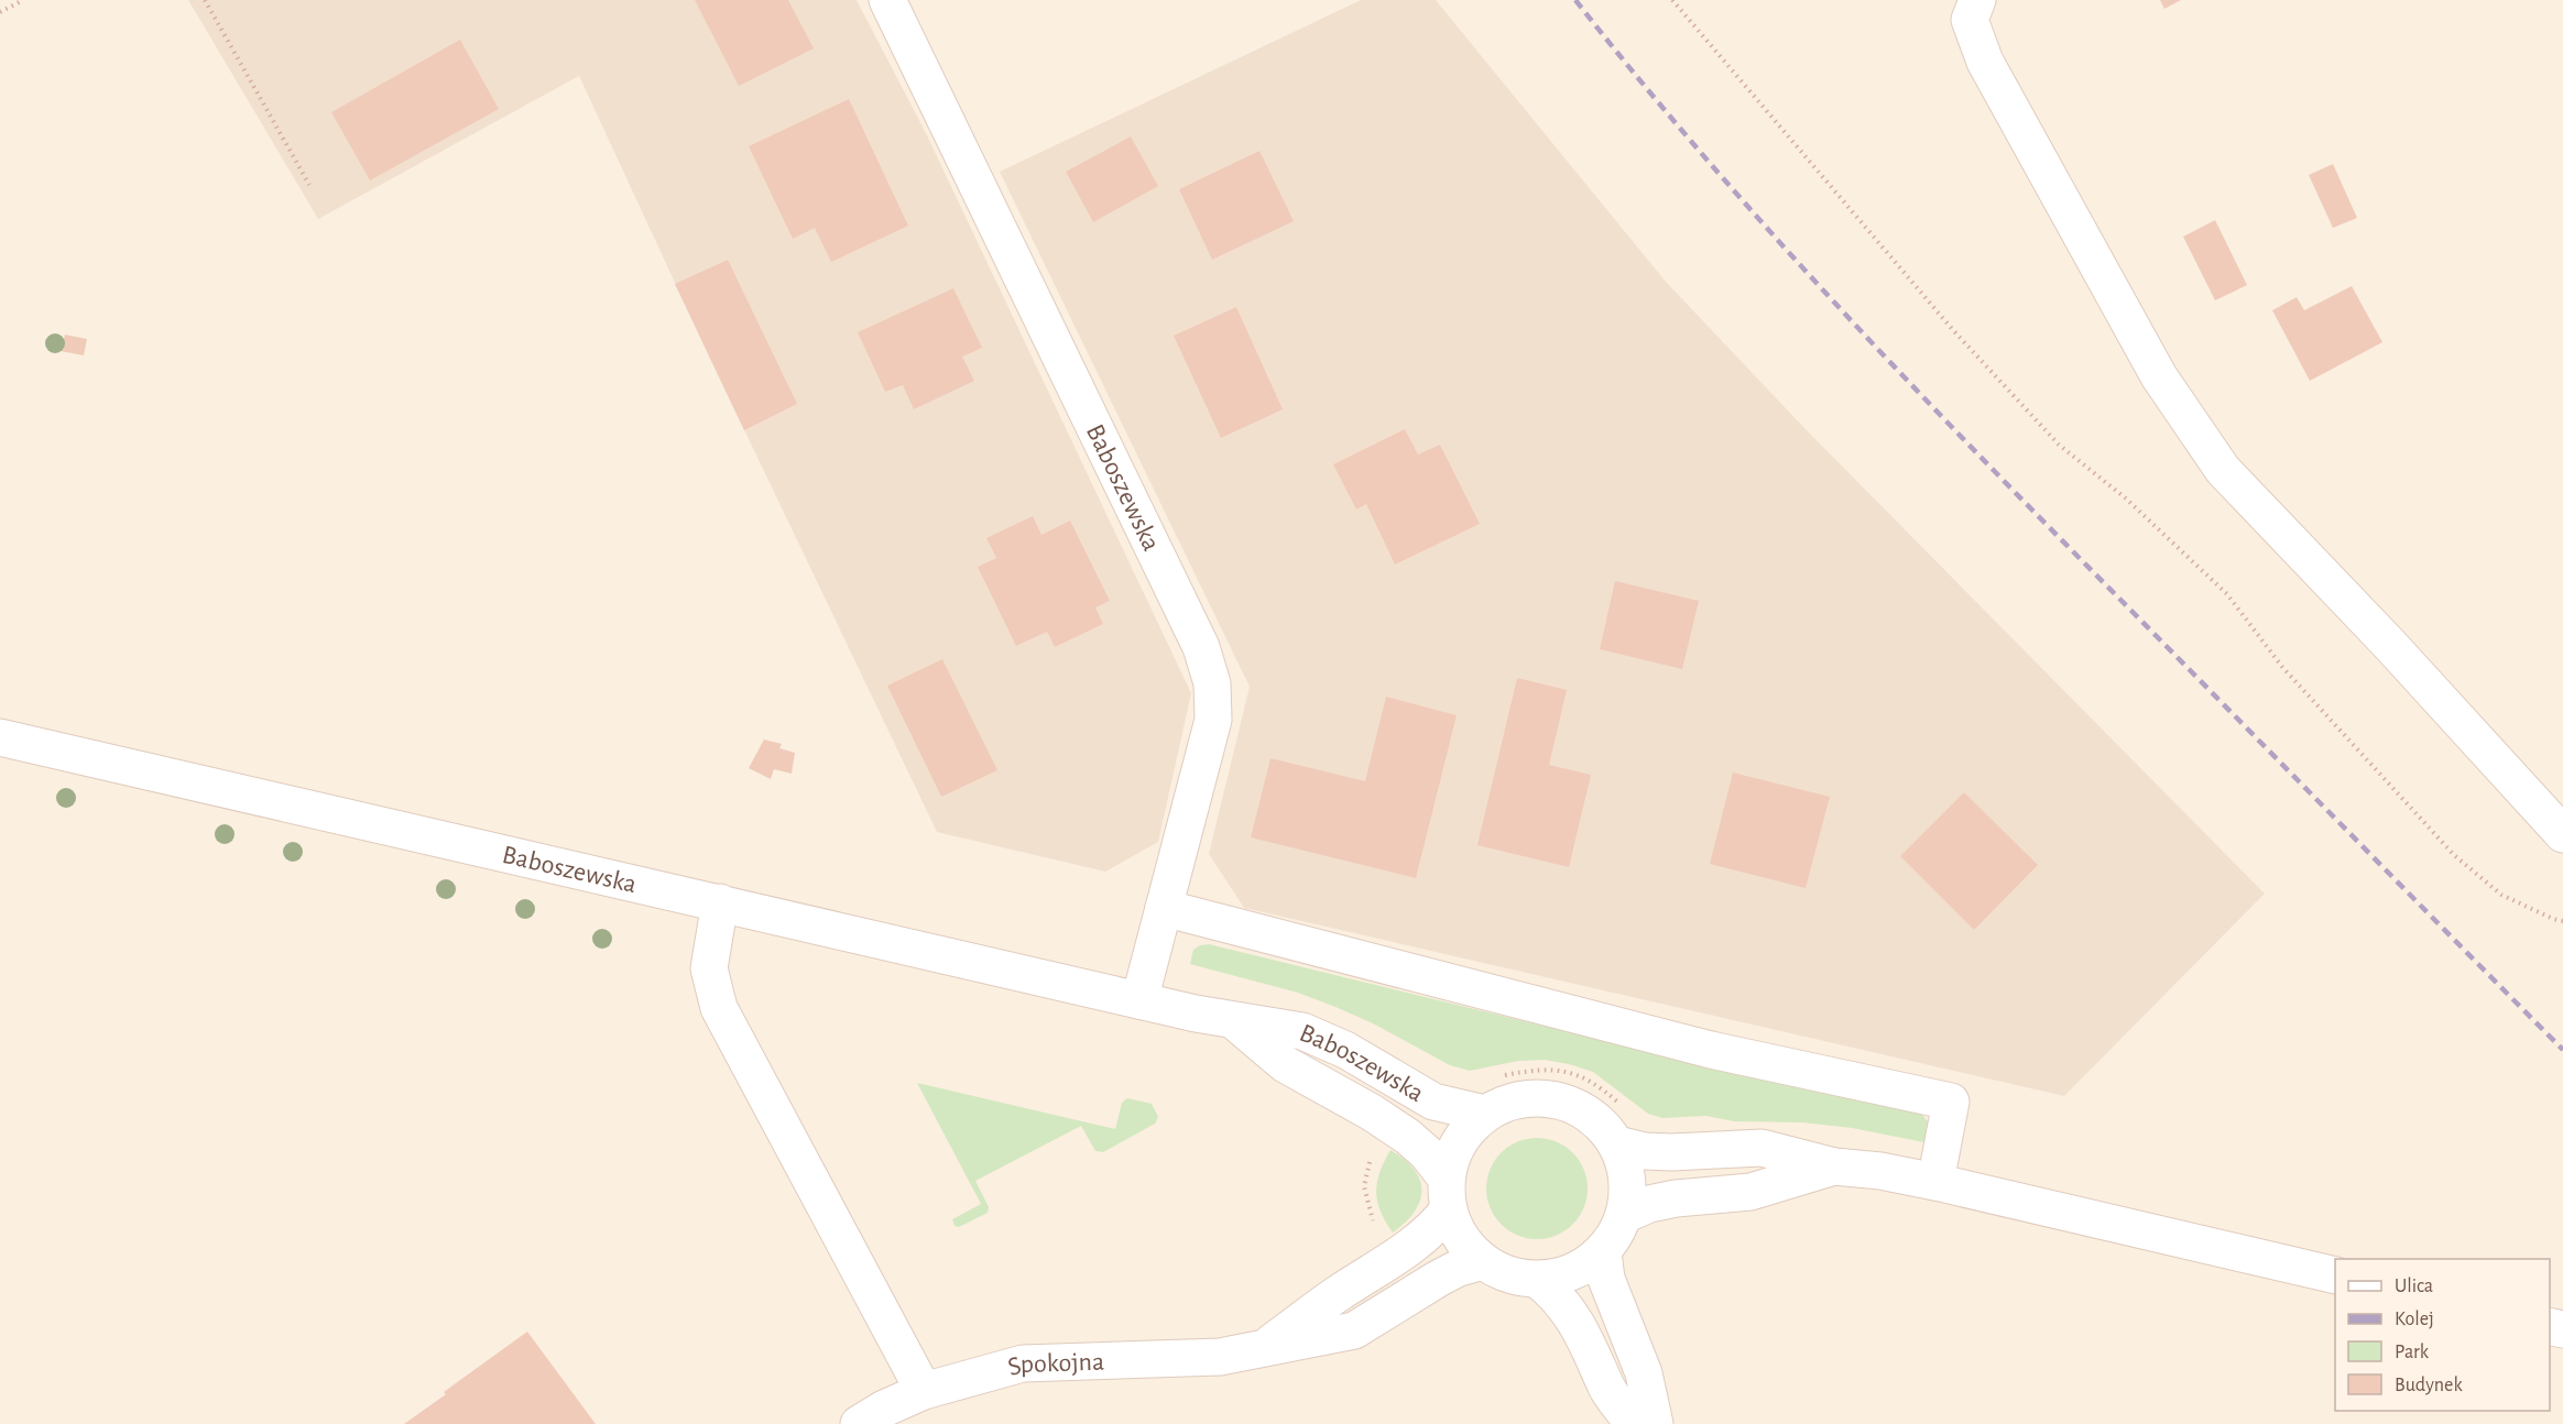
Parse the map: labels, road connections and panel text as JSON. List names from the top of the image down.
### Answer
{
  "streets": {
    "street": ["Baboszewska", "Spokojna"]
  },
  "crossings": [
    ["Baboszewska", "Spokojna"]
  ],
  "legend": [
    "Ulica",
    "Kolej",
    "Park",
    "Budynek"
  ]
}
